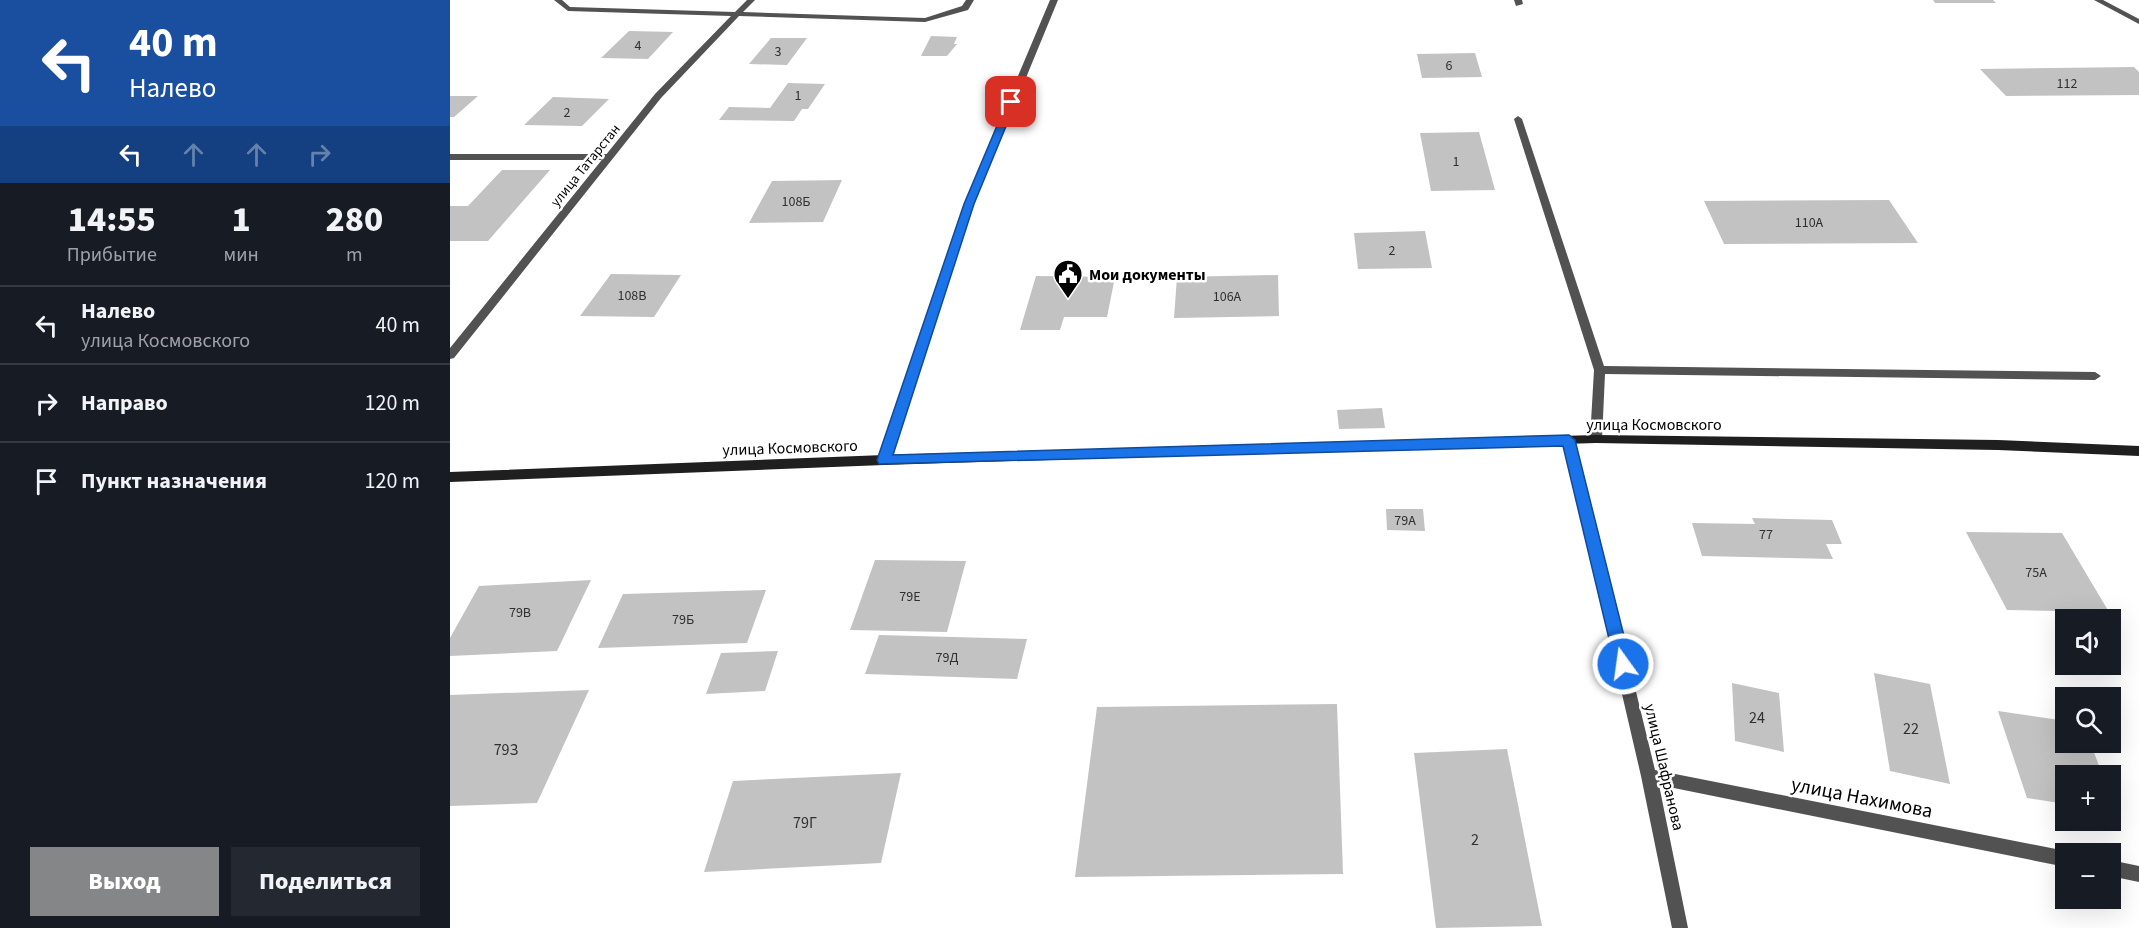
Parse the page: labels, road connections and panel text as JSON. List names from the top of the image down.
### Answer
{
  "streets": {
    "main road": ["улица Космовского"],
    "street": ["улица Татарстан", "улица Шафранова", "улица Нахимова"]
  },
  "crossings": [
    ["улица Космовского", "улица Шафранова"],
    ["улица Шафранова", "улица Нахимова"]
  ],
  "places": {
    "public building": ["Мои документы"]
  },
  "house_numbers": [
    "4",
    "3",
    "6",
    "112",
    "1",
    "2",
    "1",
    "108Б",
    "110А",
    "2",
    "108В",
    "106А",
    "79А",
    "77",
    "75А",
    "79Е",
    "79В",
    "79Б",
    "79Д",
    "24",
    "22",
    "79З",
    "79Г",
    "2"
  ],
  "page": {
    "turn": ["40 m", "Налево"],
    "eta": [
      "14:55",
      "Прибытие",
      "1",
      "мин",
      "280",
      "m"
    ],
    "list": [
      {
        "name": "Налево",
        "note": "улица Космовского",
        "value": "40 m"
      },
      {
        "name": "Направо",
        "value": "120 m"
      },
      {
        "name": "Пункт назначения",
        "value": "120 m"
      }
    ],
    "map_buttons": ["+", "−"],
    "buttons": ["Выход", "Поделиться"]
  }
}
